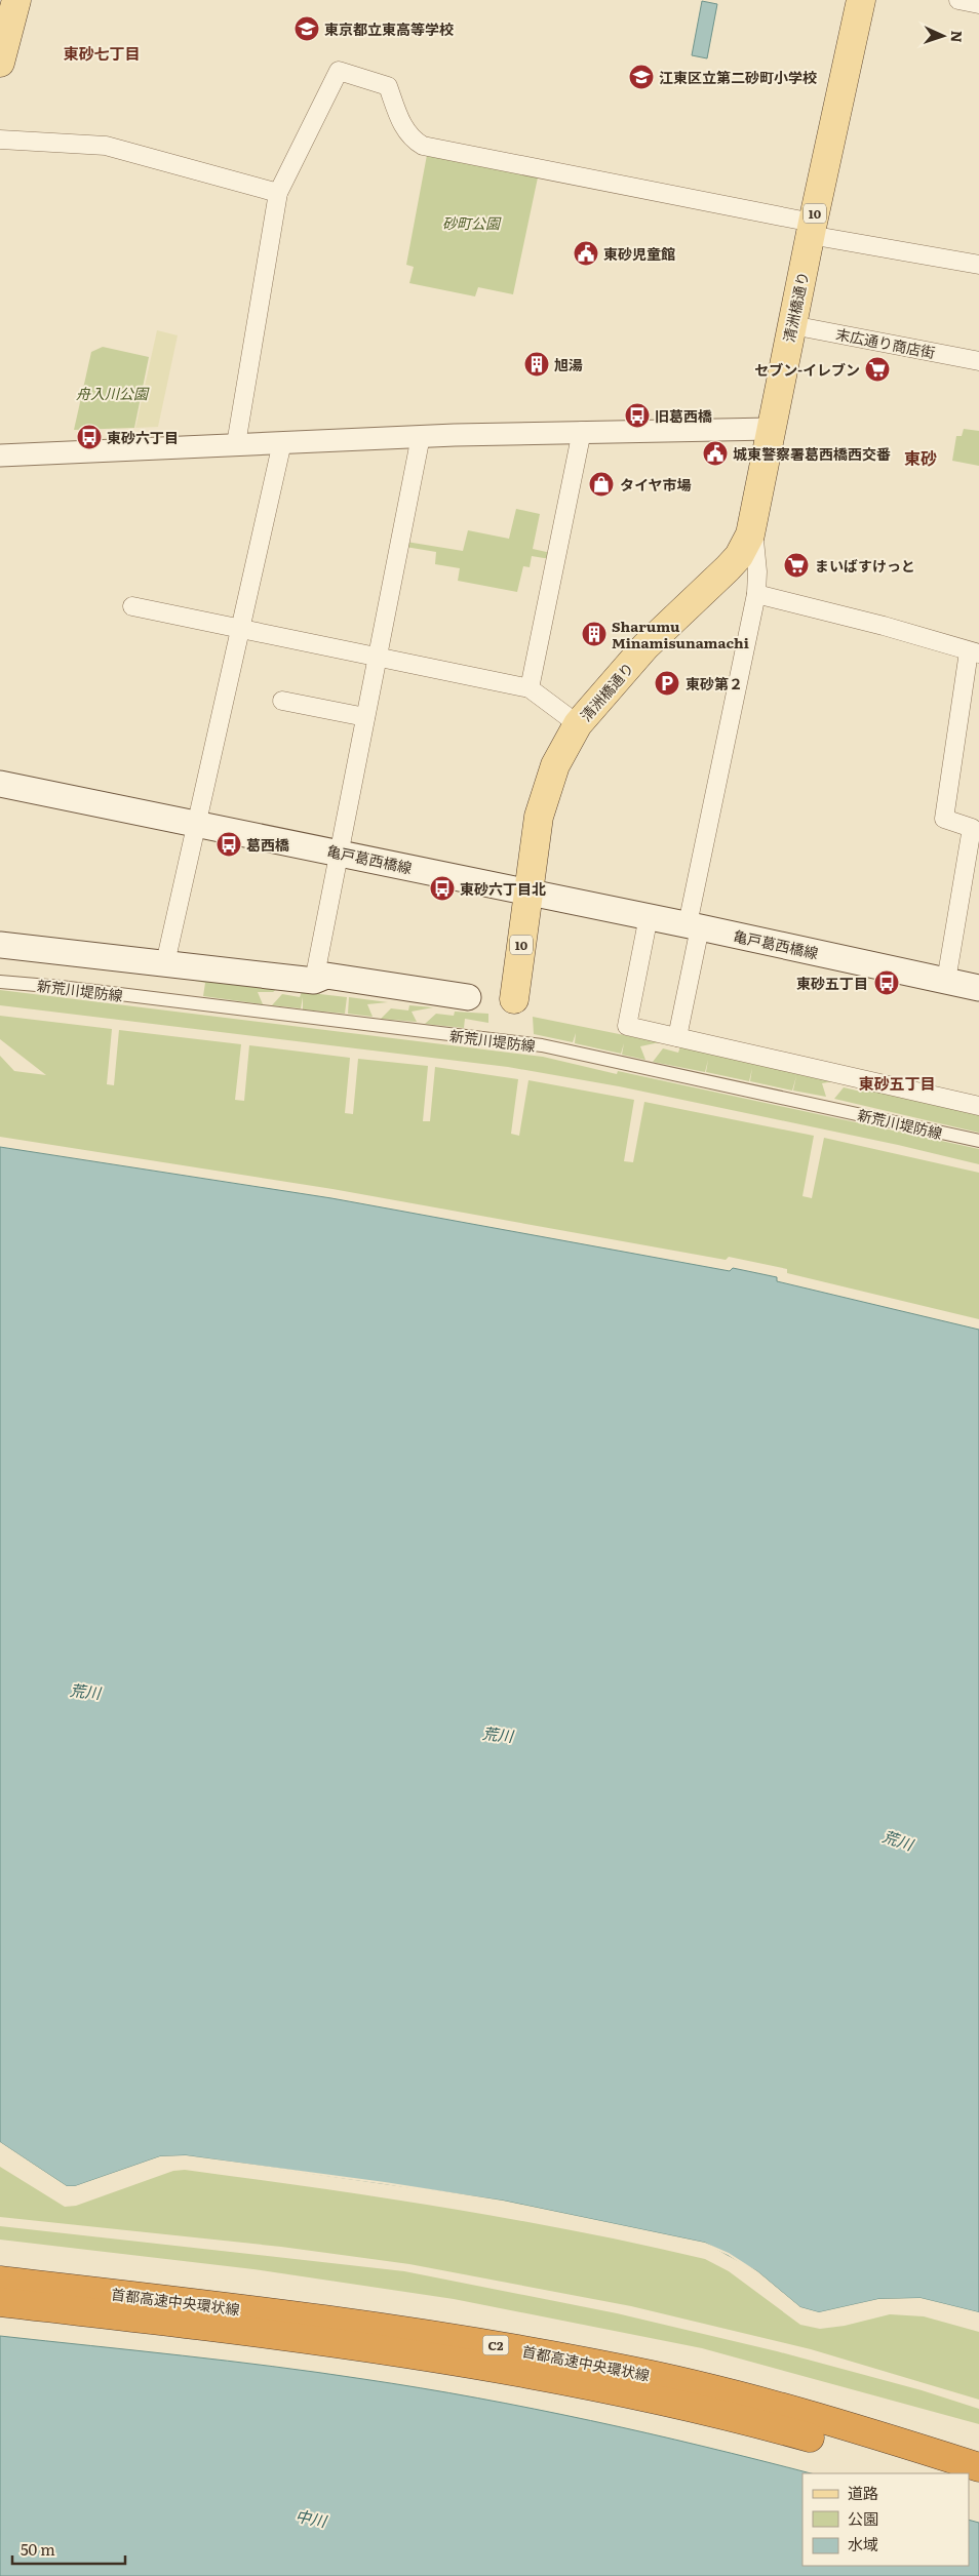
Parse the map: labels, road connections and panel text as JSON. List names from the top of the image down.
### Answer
{
  "streets": {
    "highway": ["首都高速中央環状線", "C2"],
    "main road": ["10", "清洲橋通り", "亀戸葛西橋線"],
    "street": ["末広通り商店街", "新荒川堤防線"]
  },
  "crossings": [
    ["清洲橋通り", "末広通り商店街"],
    ["清洲橋通り", "亀戸葛西橋線"]
  ],
  "districts": ["東砂七丁目", "東砂", "東砂五丁目"],
  "water": ["荒川", "中川"],
  "parks": ["砂町公園", "舟入川公園"],
  "places": {
    "school or university": ["東京都立東高等学校", "江東区立第二砂町小学校"],
    "public building": ["東砂児童館", "城東警察署葛西橋西交番"],
    "building": ["旭湯", "Sharumu Minamisunamachi"],
    "supermarket": ["セブン-イレブン", "まいばすけっと"],
    "bus stop": [
      "旧葛西橋",
      "東砂六丁目",
      "葛西橋",
      "東砂六丁目北",
      "東砂五丁目"
    ],
    "shop": ["タイヤ市場"],
    "parking": ["東砂第２"]
  },
  "legend": ["道路", "公園", "水域"],
  "scale_bar": "50 m",
  "north": "right"
}
